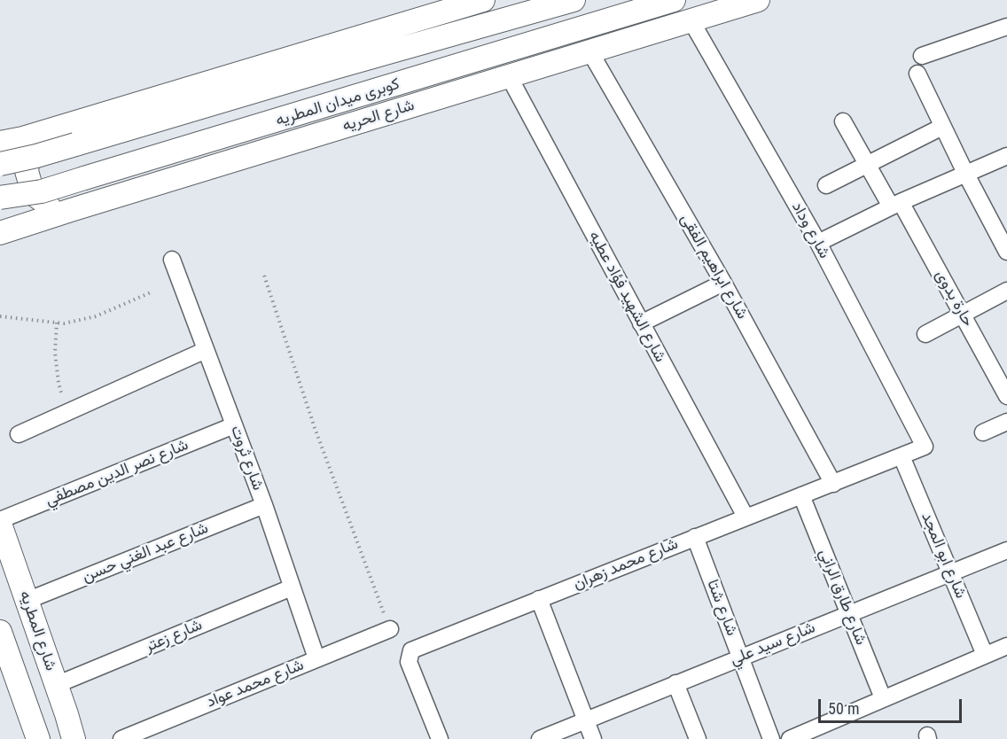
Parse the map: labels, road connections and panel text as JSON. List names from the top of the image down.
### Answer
{
  "streets": {
    "main road": ["كوبرى ميدان المطريه", "شارع الحريه", "شارع المطريه"],
    "street": [
      "شارع وداد",
      "شارع ابراهيم الفقى",
      "شارع الشهيد فؤاد عطيه",
      "حارة بدوى",
      "شارع ثروت",
      "شارع نصر الدين مصطفي",
      "شارع عبد الغني حسن",
      "شارع ابو المجد",
      "شارع محمد زهران",
      "شارع طارق الراني",
      "شارع شتا",
      "شارع زعتر",
      "شارع سيد علي",
      "شارع محمد عواد"
    ]
  },
  "crossings": [
    ["شارع الحريه", "شارع وداد"],
    ["شارع الحريه", "شارع ابراهيم الفقى"],
    ["شارع الحريه", "شارع الشهيد فؤاد عطيه"],
    ["شارع وداد", "شارع محمد زهران"],
    ["شارع ابراهيم الفقى", "شارع محمد زهران"],
    ["شارع الشهيد فؤاد عطيه", "شارع محمد زهران"],
    ["شارع ثروت", "شارع نصر الدين مصطفي"],
    ["شارع ثروت", "شارع عبد الغني حسن"],
    ["شارع ثروت", "شارع زعتر"],
    ["شارع ثروت", "شارع محمد عواد"],
    ["شارع نصر الدين مصطفي", "شارع المطريه"],
    ["شارع عبد الغني حسن", "شارع المطريه"],
    ["شارع ابو المجد", "شارع محمد زهران"],
    ["شارع ابو المجد", "شارع سيد علي"],
    ["شارع محمد زهران", "شارع طارق الراني"],
    ["شارع محمد زهران", "شارع شتا"],
    ["شارع طارق الراني", "شارع سيد علي"],
    ["شارع شتا", "شارع سيد علي"],
    ["شارع المطريه", "شارع زعتر"]
  ],
  "scale_bar": "50 m"
}
